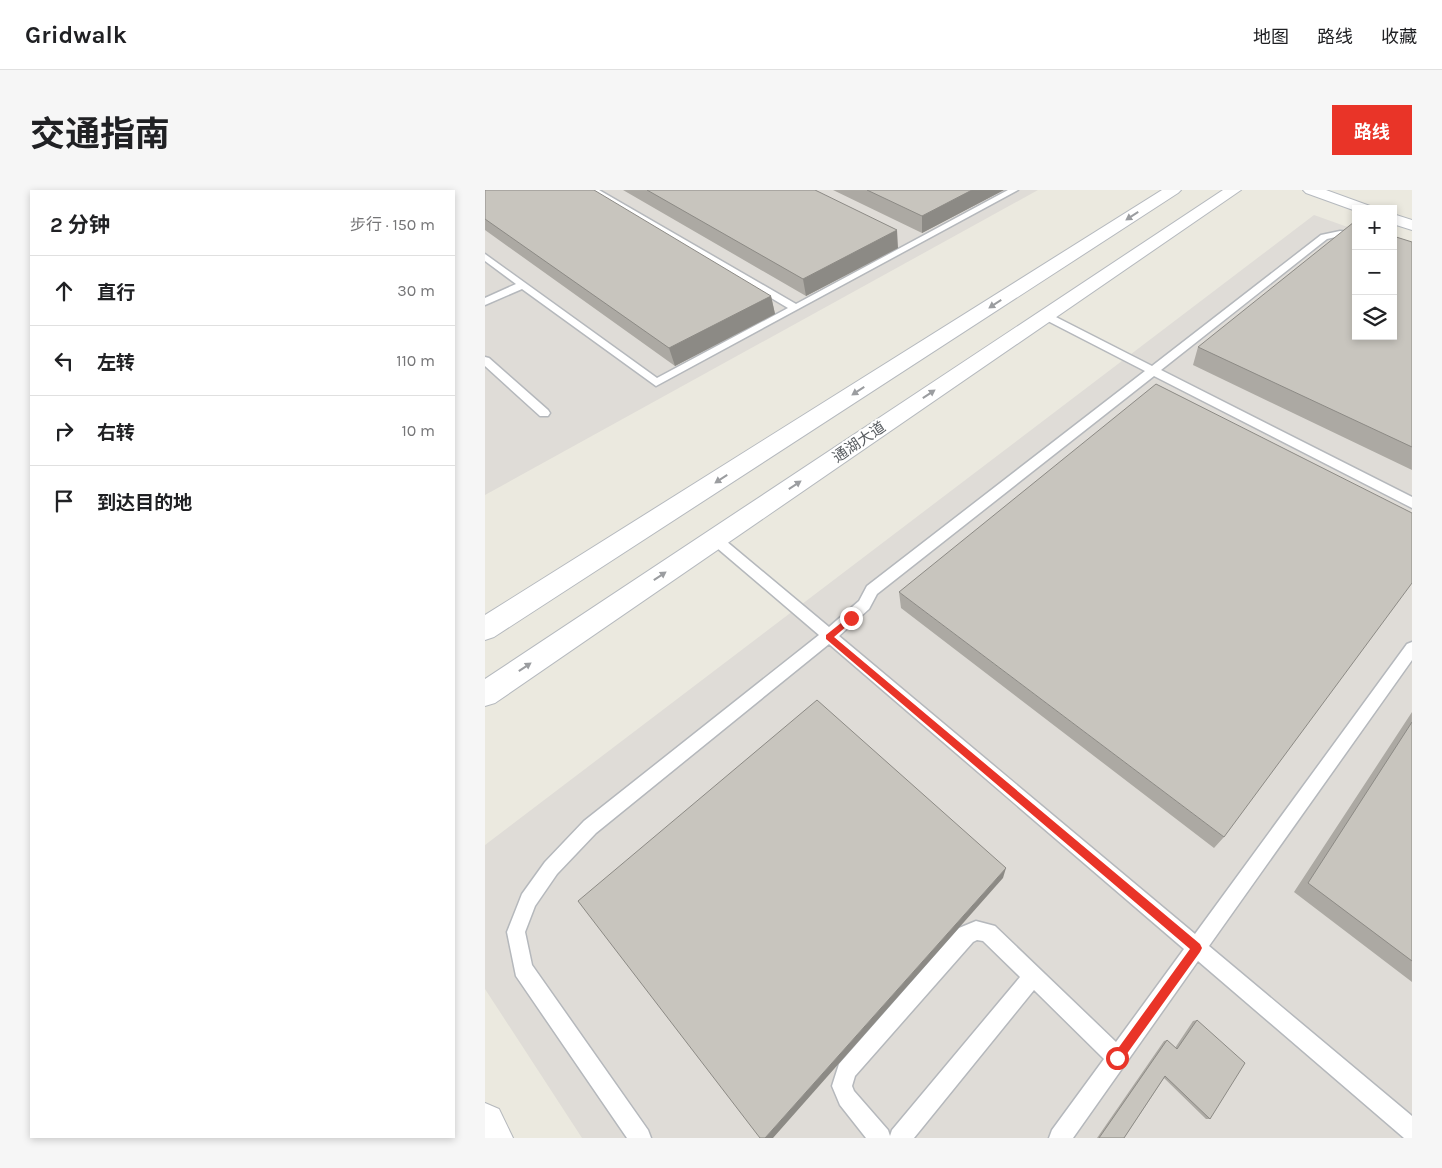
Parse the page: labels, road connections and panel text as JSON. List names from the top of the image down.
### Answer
{
  "streets": {
    "main road": ["通湖大道"]
  },
  "page": {
    "header": "Gridwalk",
    "nav": ["地图", "路线", "收藏"],
    "title": "交通指南",
    "buttons": "路线",
    "heading": ["2 分钟", "步行 · 150 m"],
    "map_buttons": ["+", "−"],
    "list": [
      ["直行", "30 m"],
      ["左转", "110 m"],
      ["右转", "10 m"],
      "到达目的地"
    ]
  }
}
